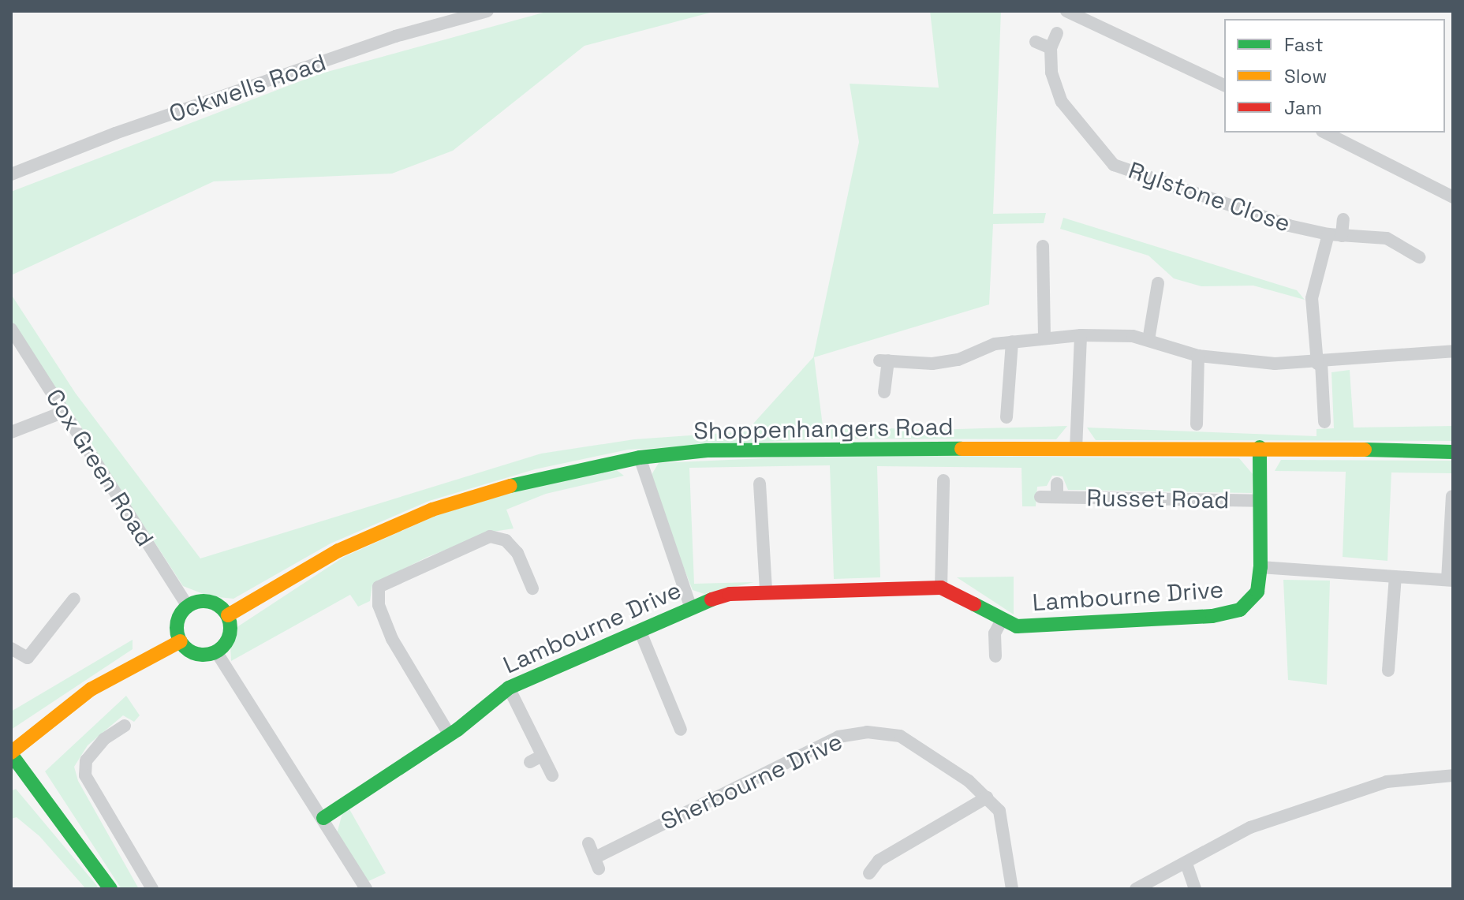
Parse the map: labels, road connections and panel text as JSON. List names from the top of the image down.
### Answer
{
  "streets": {
    "main road": ["Shoppenhangers Road", "Lambourne Drive"],
    "street": [
      "Ockwells Road",
      "Rylstone Close",
      "Cox Green Road",
      "Russet Road",
      "Sherbourne Drive"
    ]
  },
  "crossings": [
    ["Shoppenhangers Road", "Cox Green Road"],
    ["Shoppenhangers Road", "Lambourne Drive"],
    ["Russet Road", "Lambourne Drive"]
  ],
  "legend": ["Fast", "Slow", "Jam"]
}
